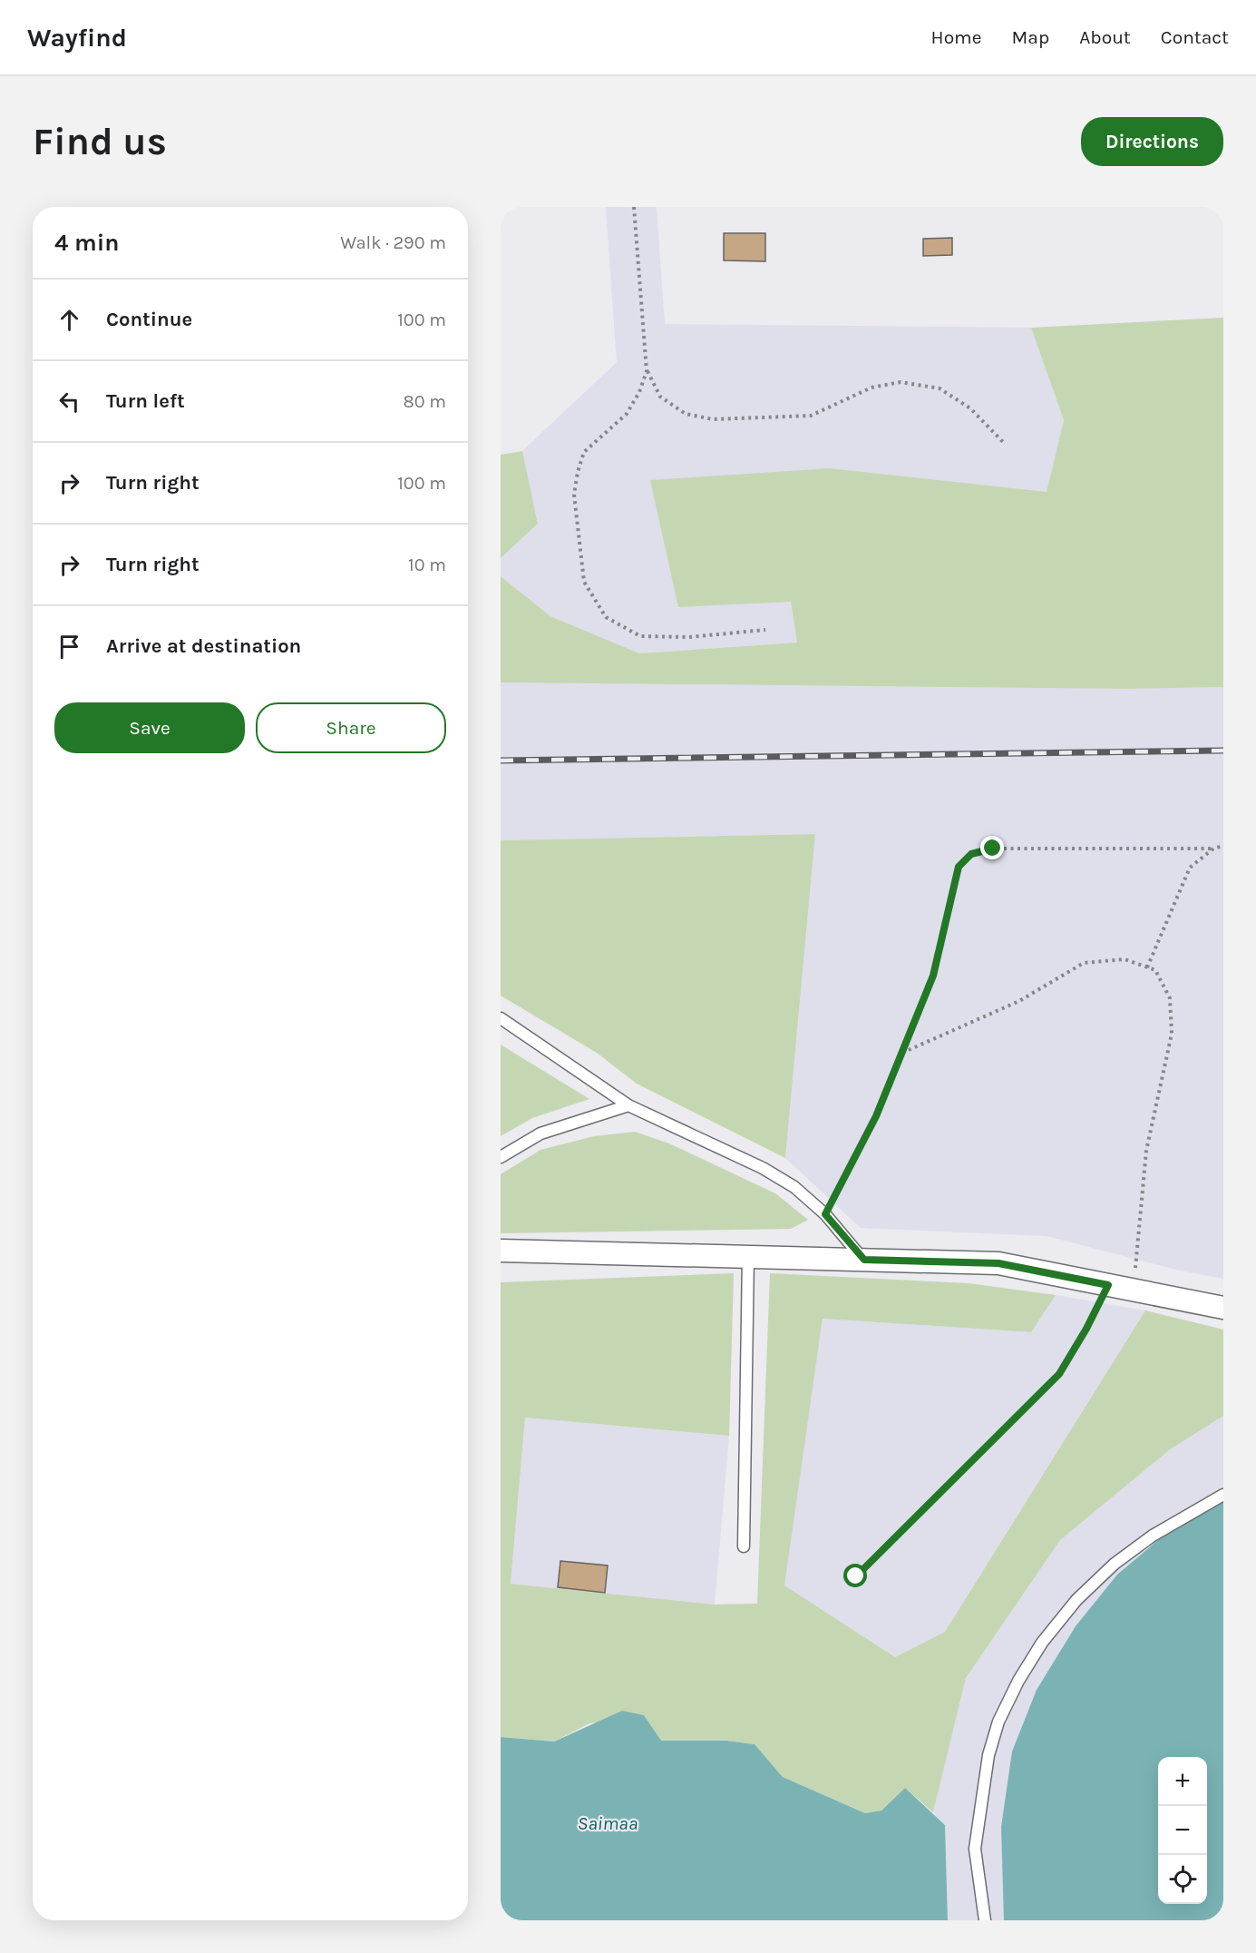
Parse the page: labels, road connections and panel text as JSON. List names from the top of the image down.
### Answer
{
  "water": ["Saimaa"],
  "page": {
    "header": "Wayfind",
    "nav": [
      "Home",
      "Map",
      "About",
      "Contact"
    ],
    "buttons": [
      "Directions",
      ["Save", "Share"]
    ],
    "title": "Find us",
    "heading": ["4 min", "Walk · 290 m"],
    "list": [
      ["Continue", "100 m"],
      ["Turn left", "80 m"],
      ["Turn right", "100 m"],
      ["Turn right", "10 m"],
      "Arrive at destination"
    ],
    "map_buttons": ["+", "−"]
  }
}
